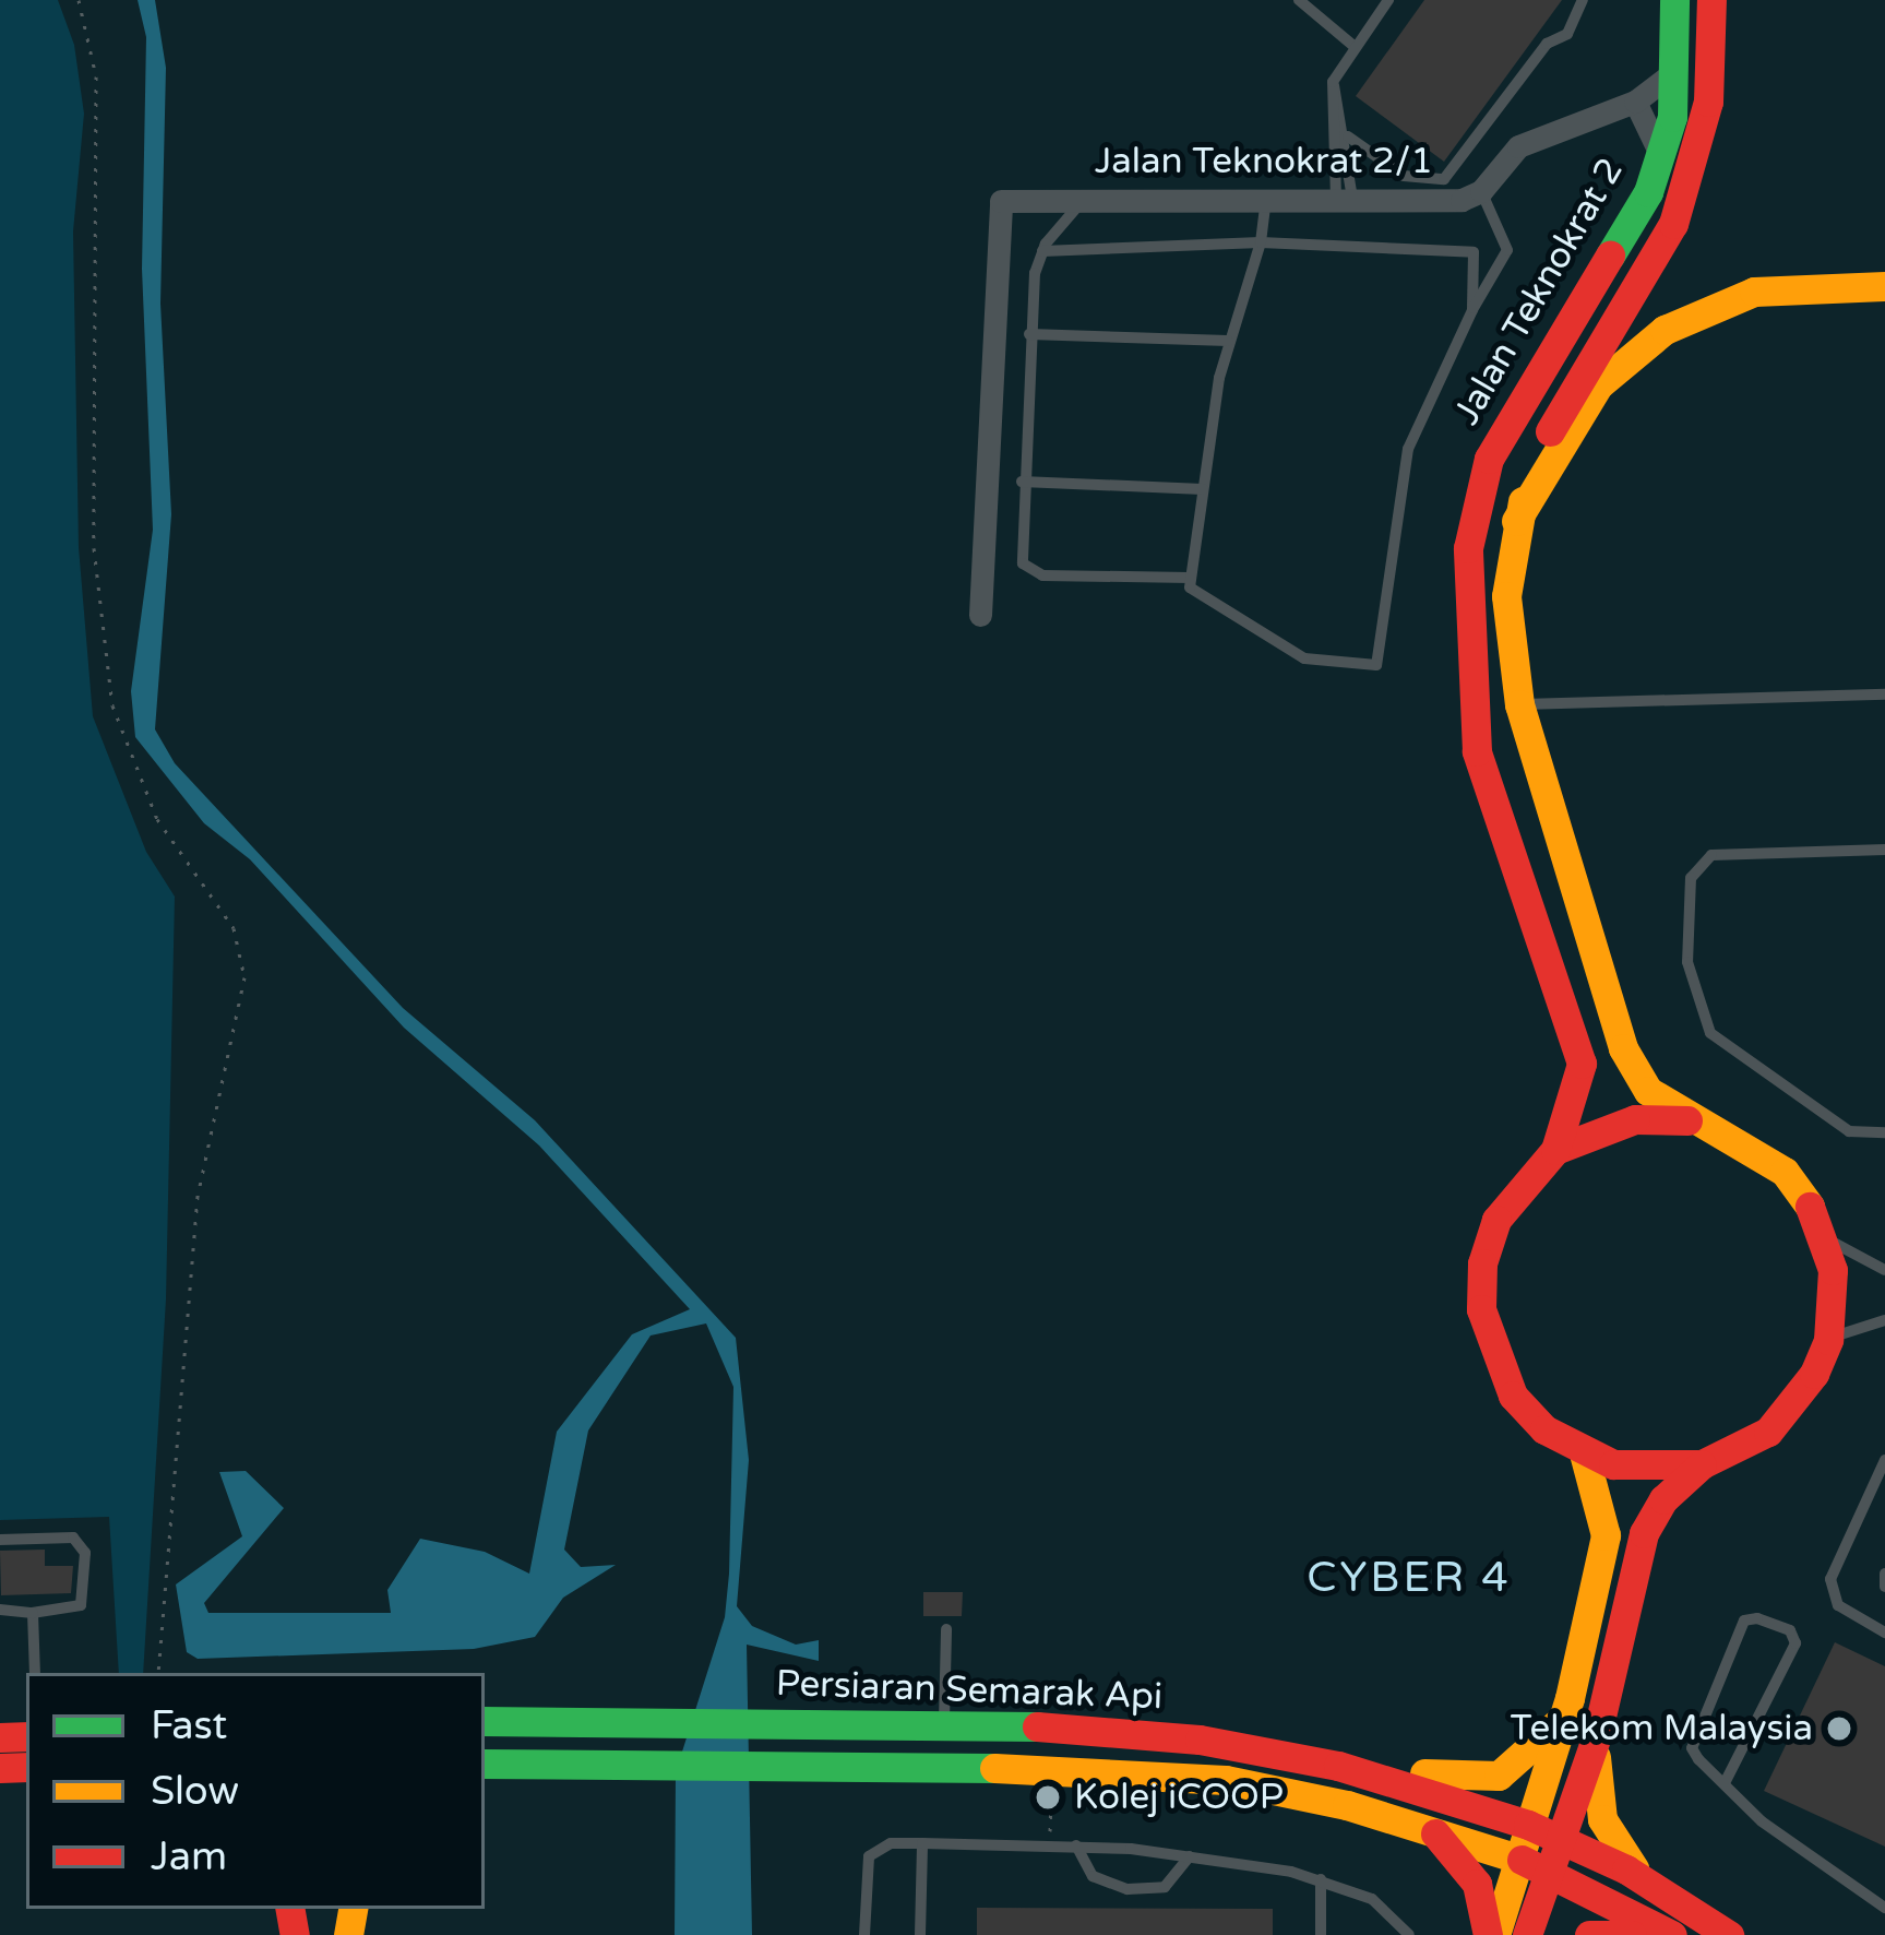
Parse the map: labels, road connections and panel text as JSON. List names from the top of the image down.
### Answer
{
  "streets": {
    "main road": ["Jalan Teknokrat 2", "Persiaran Semarak Api"],
    "street": ["Jalan Teknokrat 2/1"]
  },
  "crossings": [
    ["Jalan Teknokrat 2/1", "Jalan Teknokrat 2"]
  ],
  "districts": ["CYBER 4"],
  "places": ["Telekom Malaysia", "Kolej iCOOP"],
  "legend": ["Fast", "Slow", "Jam"]
}
